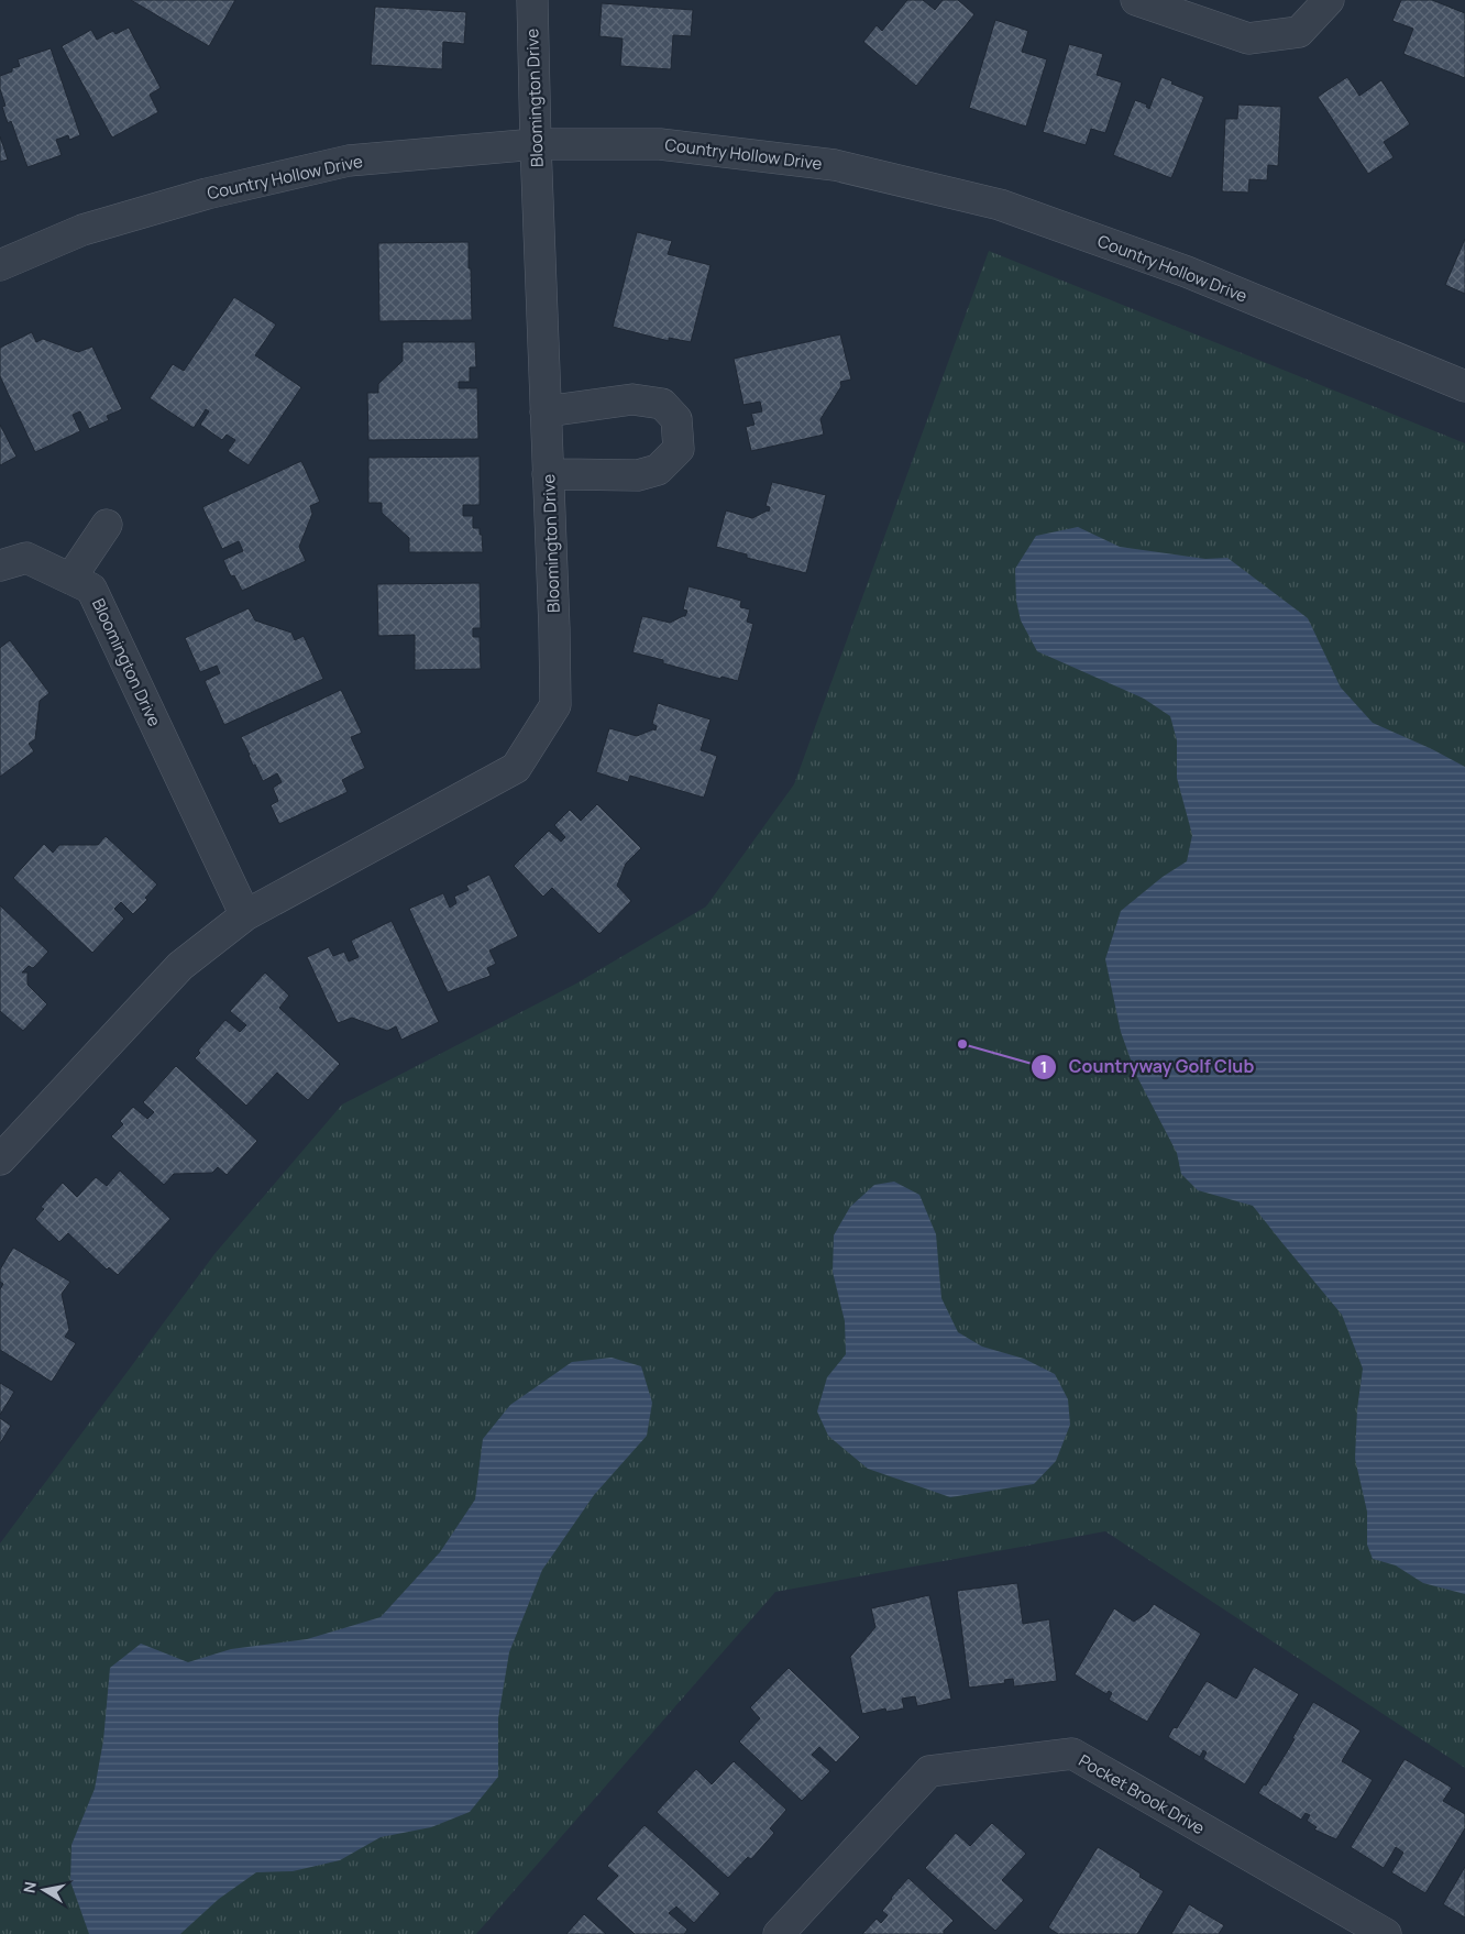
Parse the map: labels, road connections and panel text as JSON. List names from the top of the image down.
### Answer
{
  "streets": {
    "street": ["Bloomington Drive", "Country Hollow Drive", "Pocket Brook Drive"]
  },
  "crossings": [
    ["Bloomington Drive", "Country Hollow Drive"]
  ],
  "places": ["Countryway Golf Club"],
  "north": "left"
}
